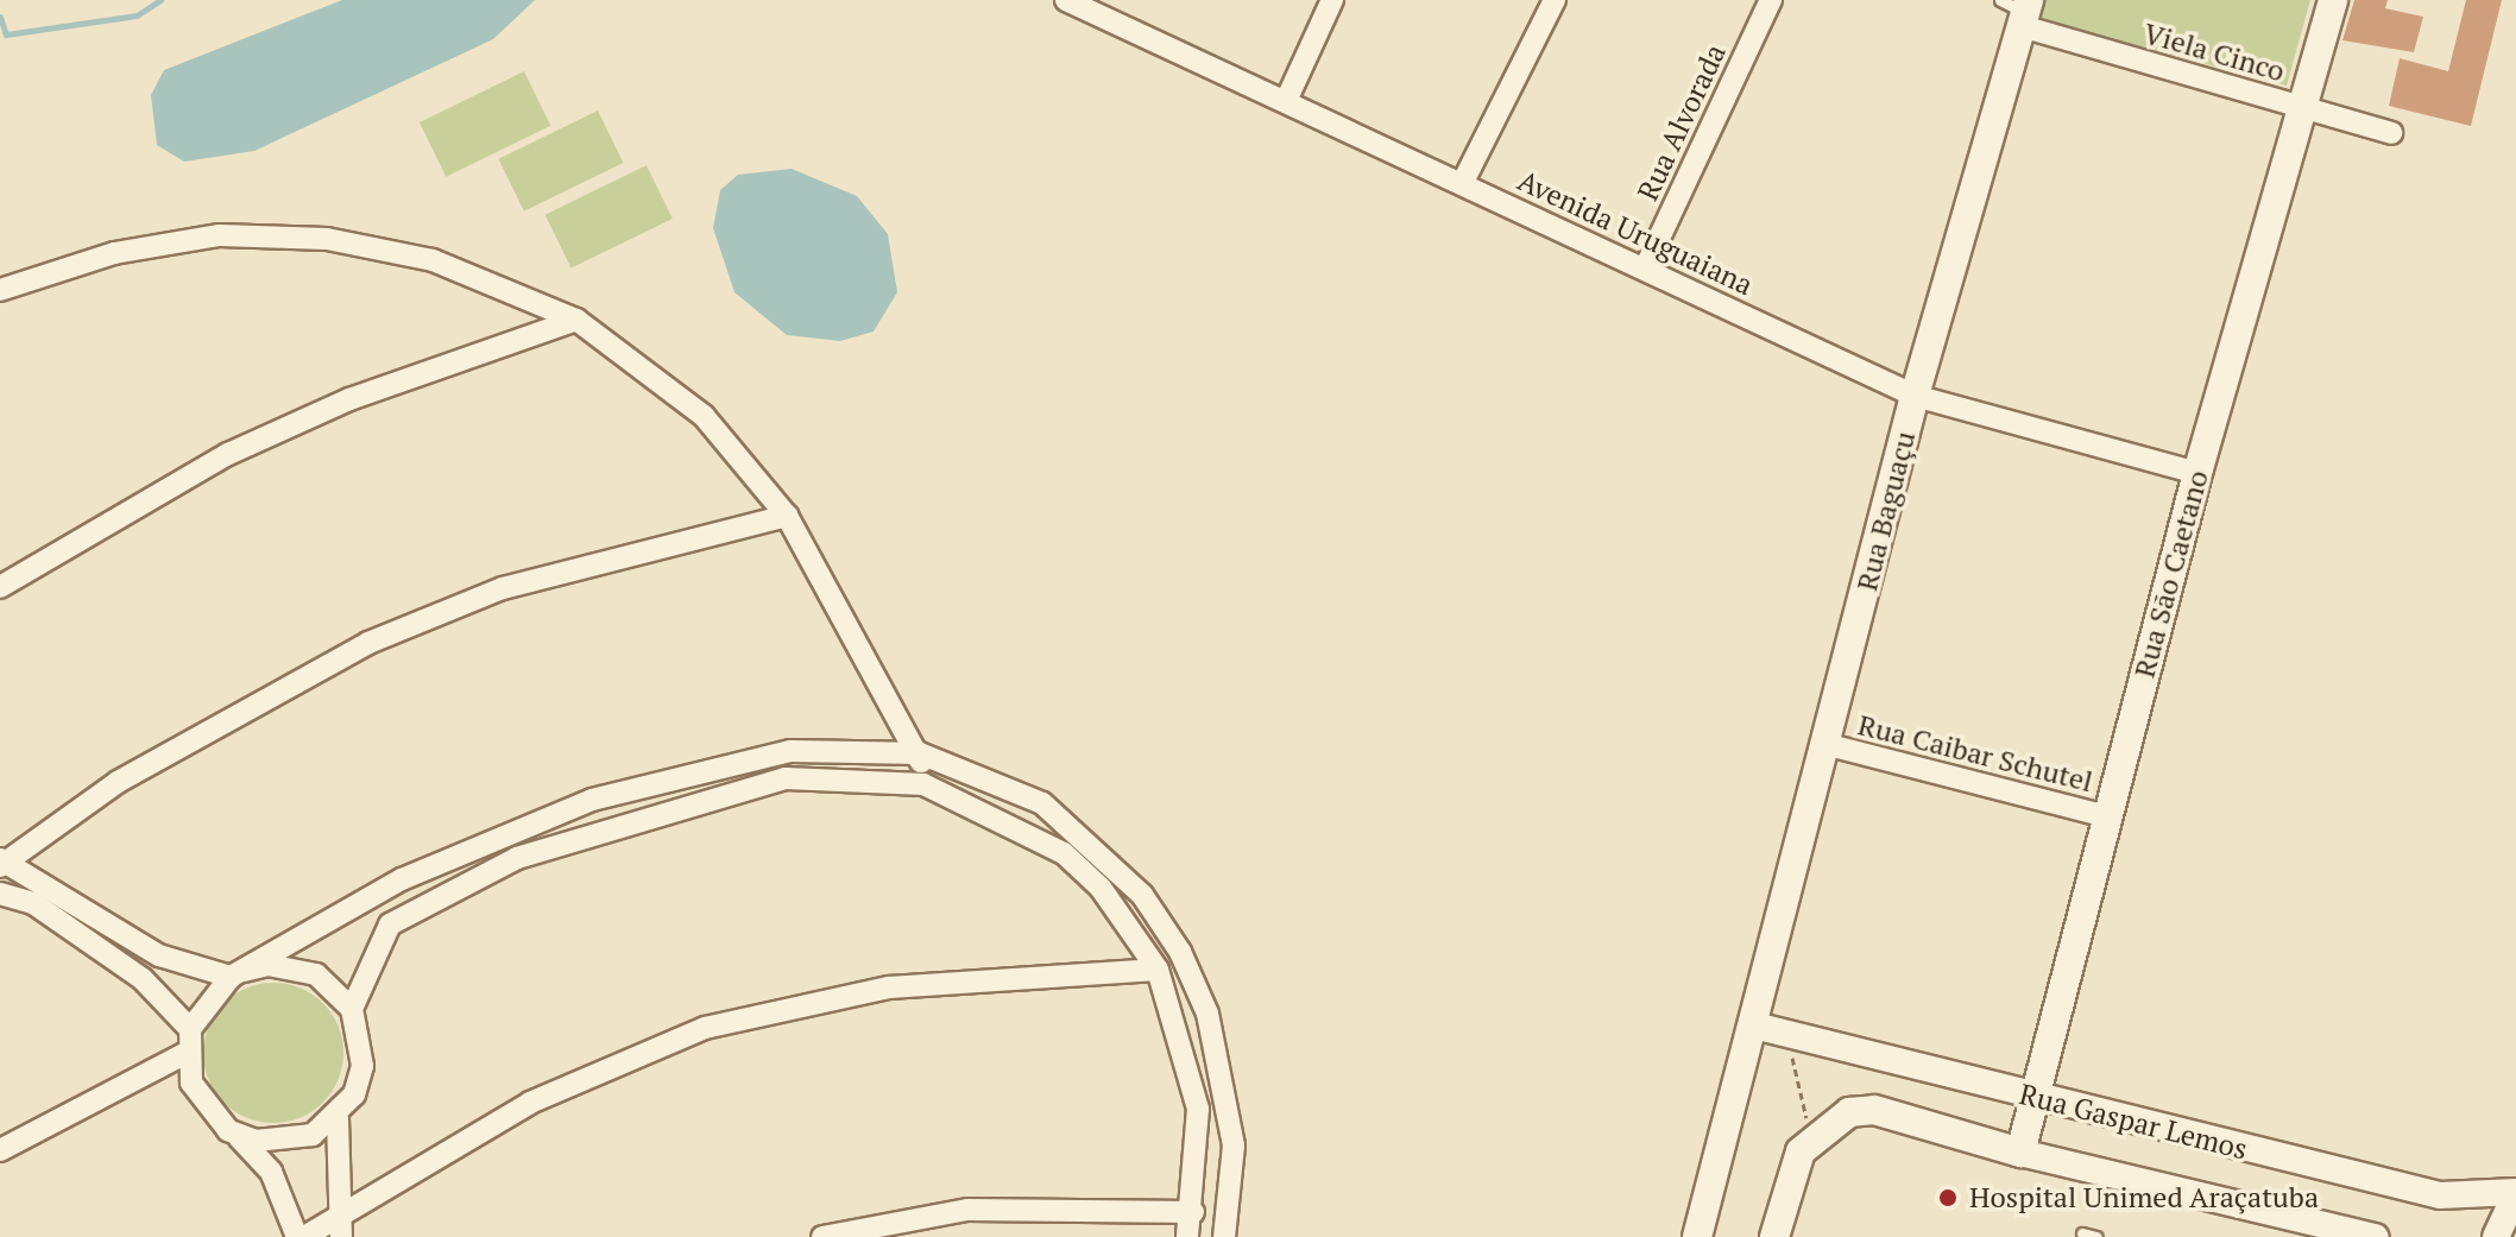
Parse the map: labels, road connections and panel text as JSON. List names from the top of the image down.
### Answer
{
  "streets": {
    "main road": ["Rua Baguaçu", "Rua São Caetano", "Rua Gaspar Lemos"],
    "street": [
      "Viela Cinco",
      "Rua Alvorada",
      "Avenida Uruguaiana",
      "Rua Caibar Schutel"
    ]
  },
  "crossings": [
    ["Viela Cinco", "Rua Baguaçu"],
    ["Viela Cinco", "Rua São Caetano"],
    ["Rua Alvorada", "Avenida Uruguaiana"],
    ["Avenida Uruguaiana", "Rua Baguaçu"],
    ["Avenida Uruguaiana", "Rua São Caetano"],
    ["Rua Baguaçu", "Rua Caibar Schutel"],
    ["Rua Baguaçu", "Rua Gaspar Lemos"],
    ["Rua São Caetano", "Rua Caibar Schutel"],
    ["Rua São Caetano", "Rua Gaspar Lemos"]
  ],
  "places": ["Hospital Unimed Araçatuba"]
}
